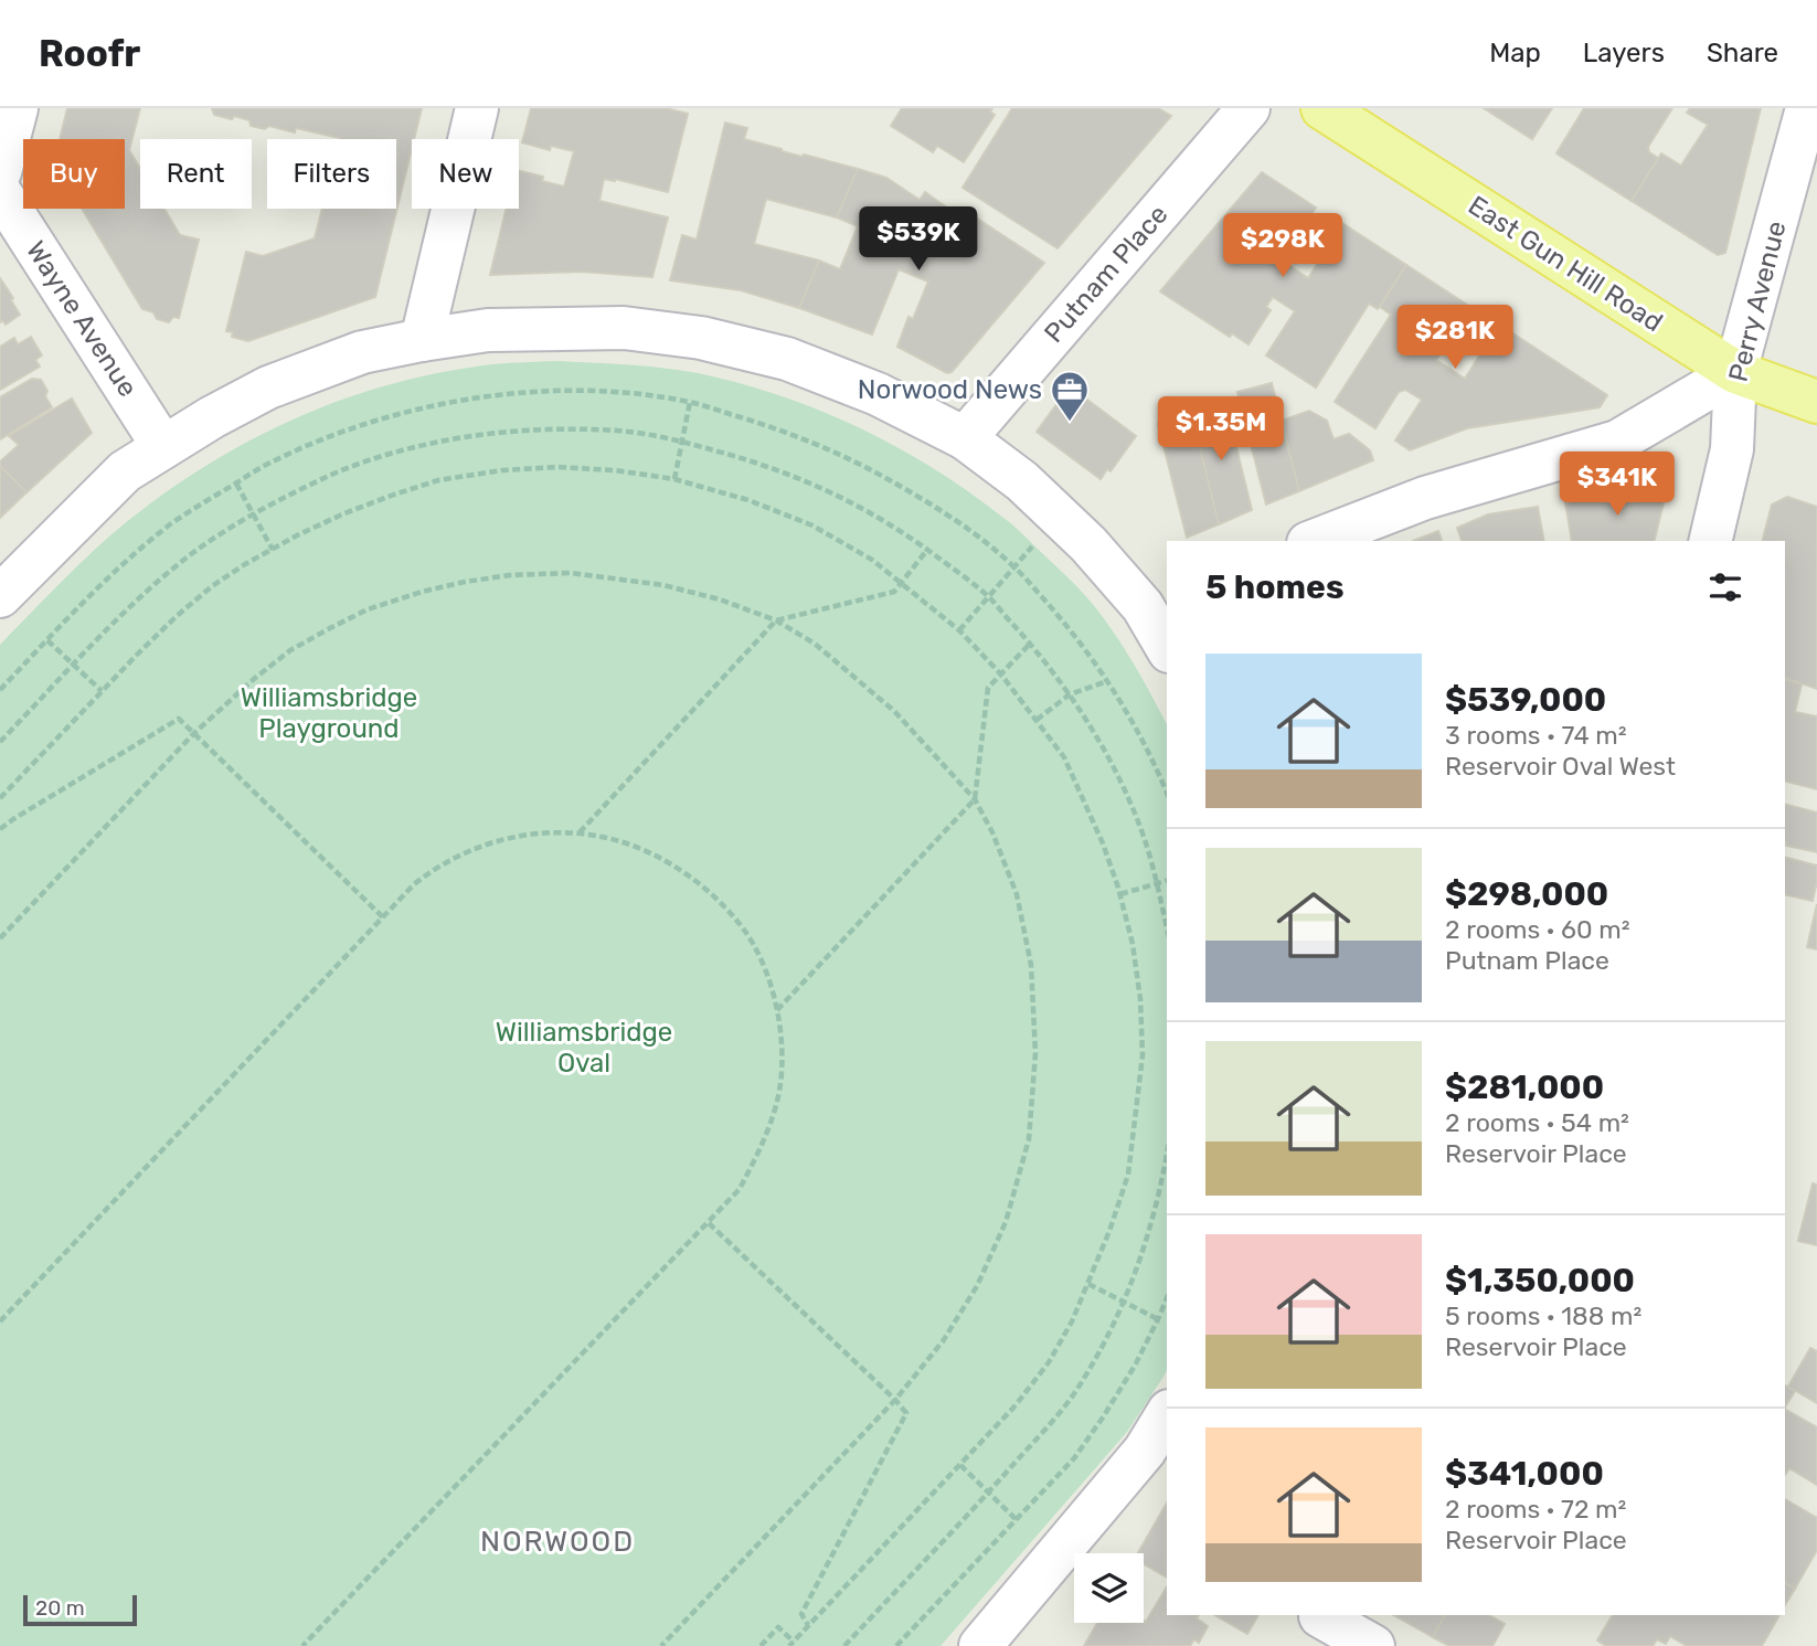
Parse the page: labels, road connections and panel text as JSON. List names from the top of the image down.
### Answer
{
  "streets": {
    "main road": ["East Gun Hill Road"],
    "street": ["Putnam Place", "Perry Avenue", "Wayne Avenue"]
  },
  "crossings": [
    ["East Gun Hill Road", "Perry Avenue"]
  ],
  "districts": ["NORWOOD"],
  "parks": ["Williamsbridge Playground", "Williamsbridge Oval"],
  "places": {
    "office": ["Norwood News"]
  },
  "scale_bar": "20 m",
  "page": {
    "header": "Roofr",
    "nav": ["Map", "Layers", "Share"],
    "chip": [
      "Buy",
      "Rent",
      "Filters",
      "New"
    ],
    "price": [
      "$539K",
      "$298K",
      "$281K",
      "$1.35M",
      "$341K"
    ],
    "heading": "5 homes",
    "list": [
      {
        "name": "$539,000",
        "note": "3 rooms · 74 m² · Reservoir Oval West"
      },
      {
        "name": "$298,000",
        "note": "2 rooms · 60 m² · Putnam Place"
      },
      {
        "name": "$281,000",
        "note": "2 rooms · 54 m² · Reservoir Place"
      },
      {
        "name": "$1,350,000",
        "note": "5 rooms · 188 m² · Reservoir Place"
      },
      {
        "name": "$341,000",
        "note": "2 rooms · 72 m² · Reservoir Place"
      }
    ],
    "scale": "20 m"
  }
}
